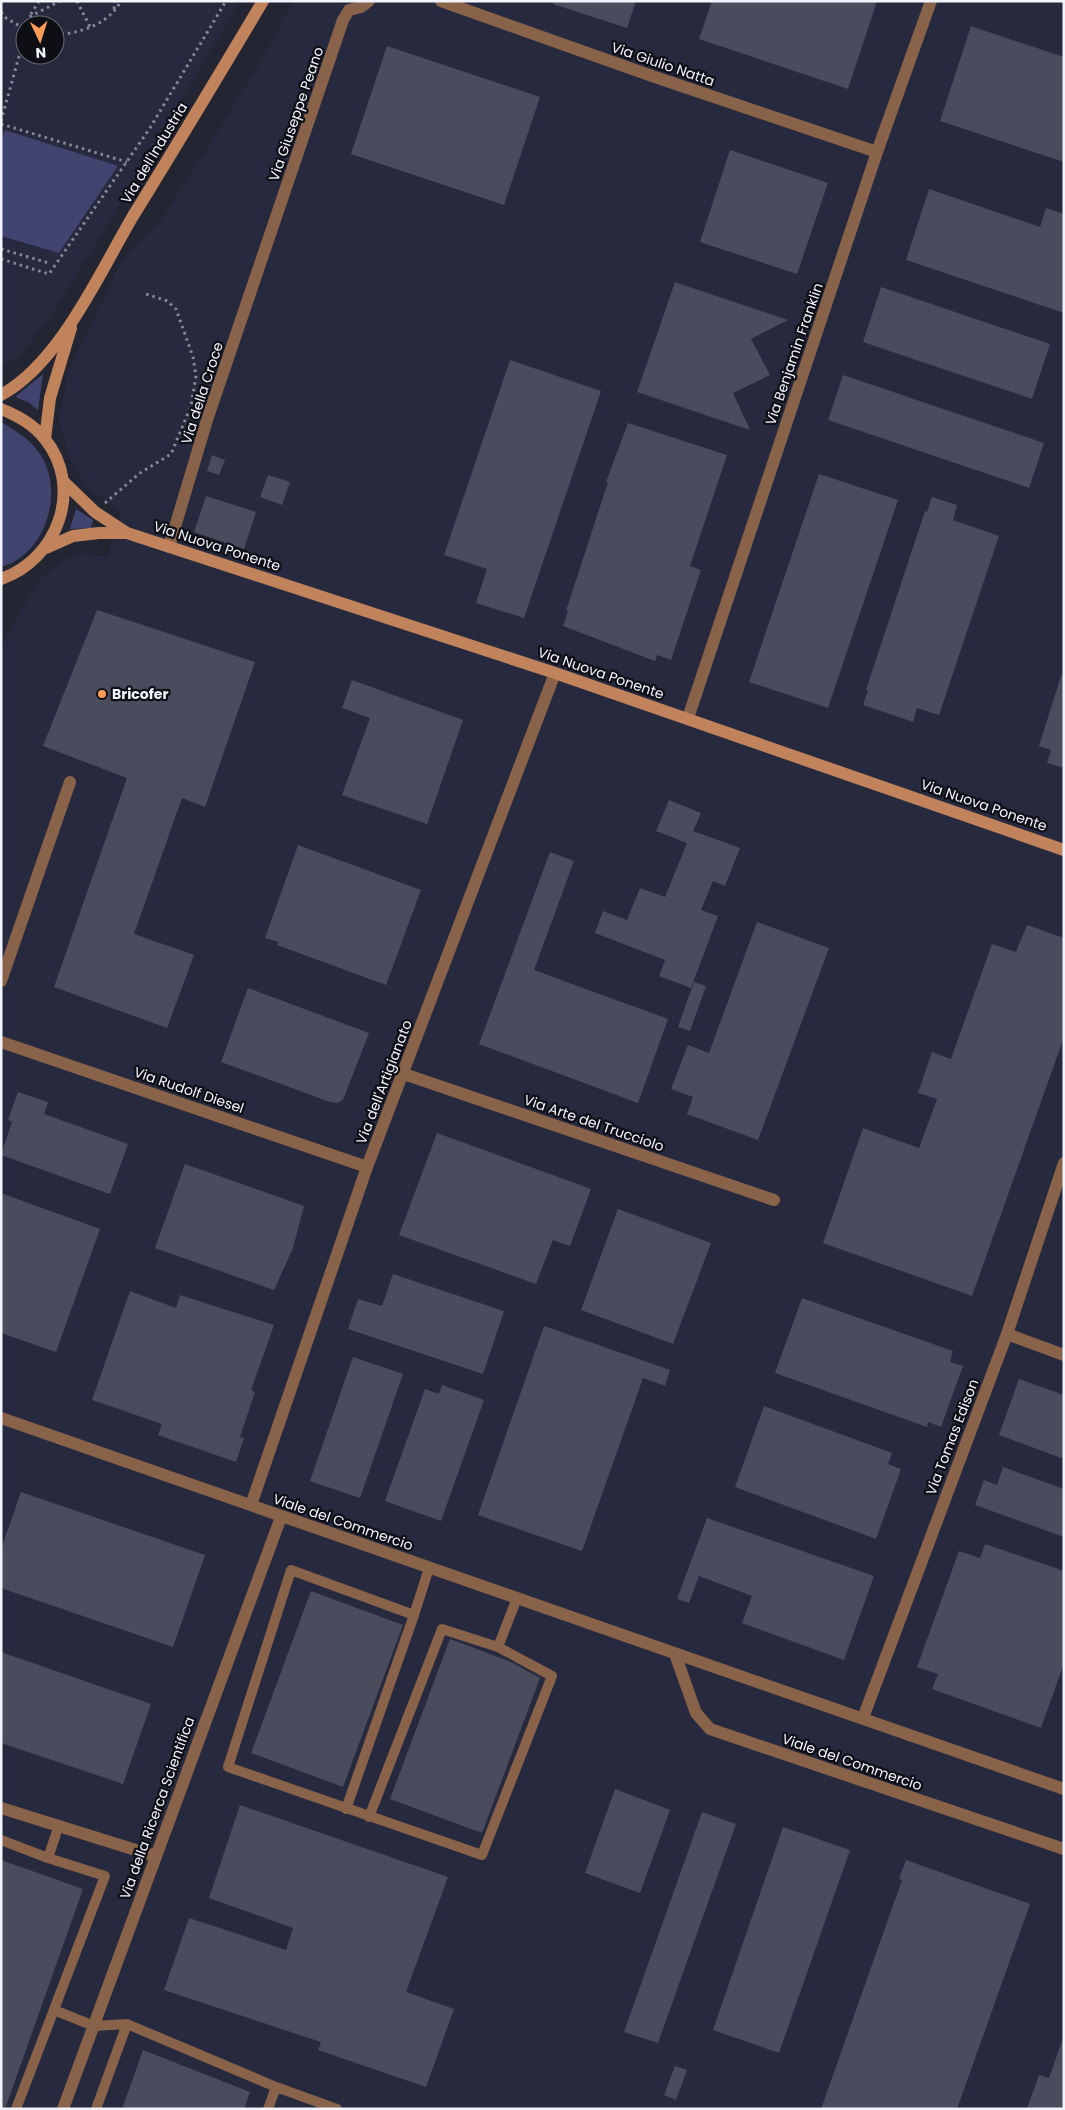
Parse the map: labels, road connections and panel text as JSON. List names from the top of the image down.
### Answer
{
  "streets": {
    "street": [
      "Via Giulio Natta",
      "Via Giuseppe Peano",
      "Via dell'Industria",
      "Via Benjamin Franklin",
      "Via della Croce",
      "Via Nuova Ponente",
      "Via dell'Artigianato",
      "Via Rudolf Diesel",
      "Via Arte del Trucciolo",
      "Via Tomas Edison",
      "Viale del Commercio",
      "Via della Ricerca Scientifica"
    ]
  },
  "crossings": [
    ["Via Giulio Natta", "Via Benjamin Franklin"],
    ["Via Giuseppe Peano", "Via della Croce"],
    ["Via Benjamin Franklin", "Via Nuova Ponente"],
    ["Via della Croce", "Via Nuova Ponente"],
    ["Via Nuova Ponente", "Via dell'Artigianato"],
    ["Via dell'Artigianato", "Via Rudolf Diesel"],
    ["Via dell'Artigianato", "Via Arte del Trucciolo"],
    ["Via dell'Artigianato", "Viale del Commercio"],
    ["Via Tomas Edison", "Viale del Commercio"],
    ["Viale del Commercio", "Via della Ricerca Scientifica"]
  ],
  "places": ["Bricofer"],
  "north": "bottom"
}
